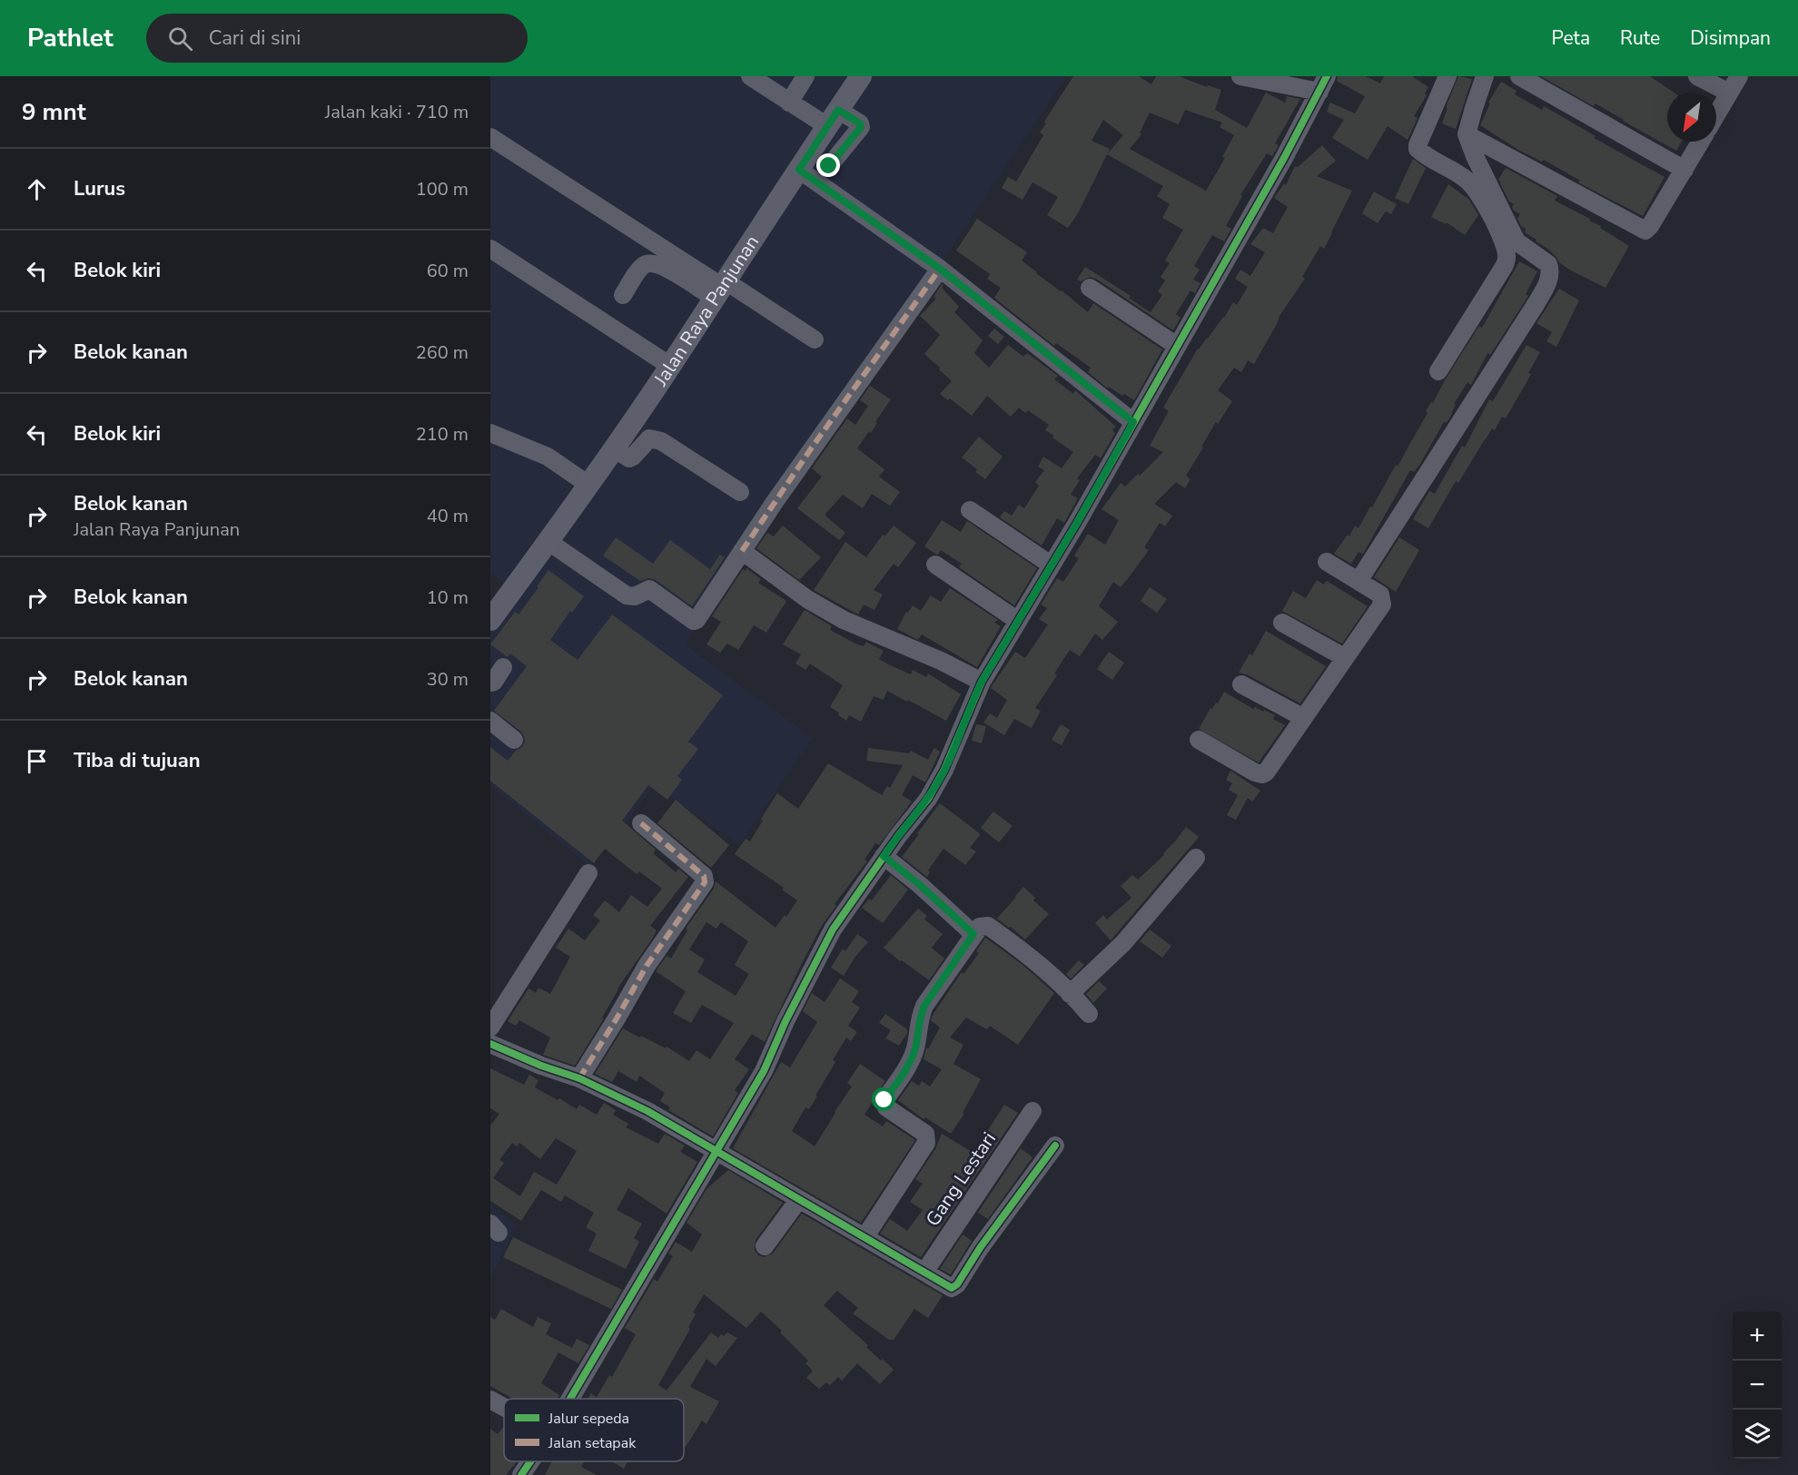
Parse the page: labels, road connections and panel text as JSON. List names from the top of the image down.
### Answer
{
  "streets": {
    "main road": ["Jalan Raya Panjunan"],
    "street": ["Gang Lestari"]
  },
  "legend": ["Jalur sepeda", "Jalan setapak"],
  "north": "bottom left",
  "page": {
    "header": "Pathlet",
    "search": "Cari di sini",
    "nav": ["Peta", "Rute", "Disimpan"],
    "heading": ["9 mnt", "Jalan kaki · 710 m"],
    "list": [
      ["Lurus", "100 m"],
      ["Belok kiri", "60 m"],
      ["Belok kanan", "260 m"],
      ["Belok kiri", "210 m"],
      ["Belok kanan", "Jalan Raya Panjunan", "40 m"],
      ["Belok kanan", "10 m"],
      ["Belok kanan", "30 m"],
      "Tiba di tujuan"
    ],
    "map_buttons": ["+", "−"]
  }
}
